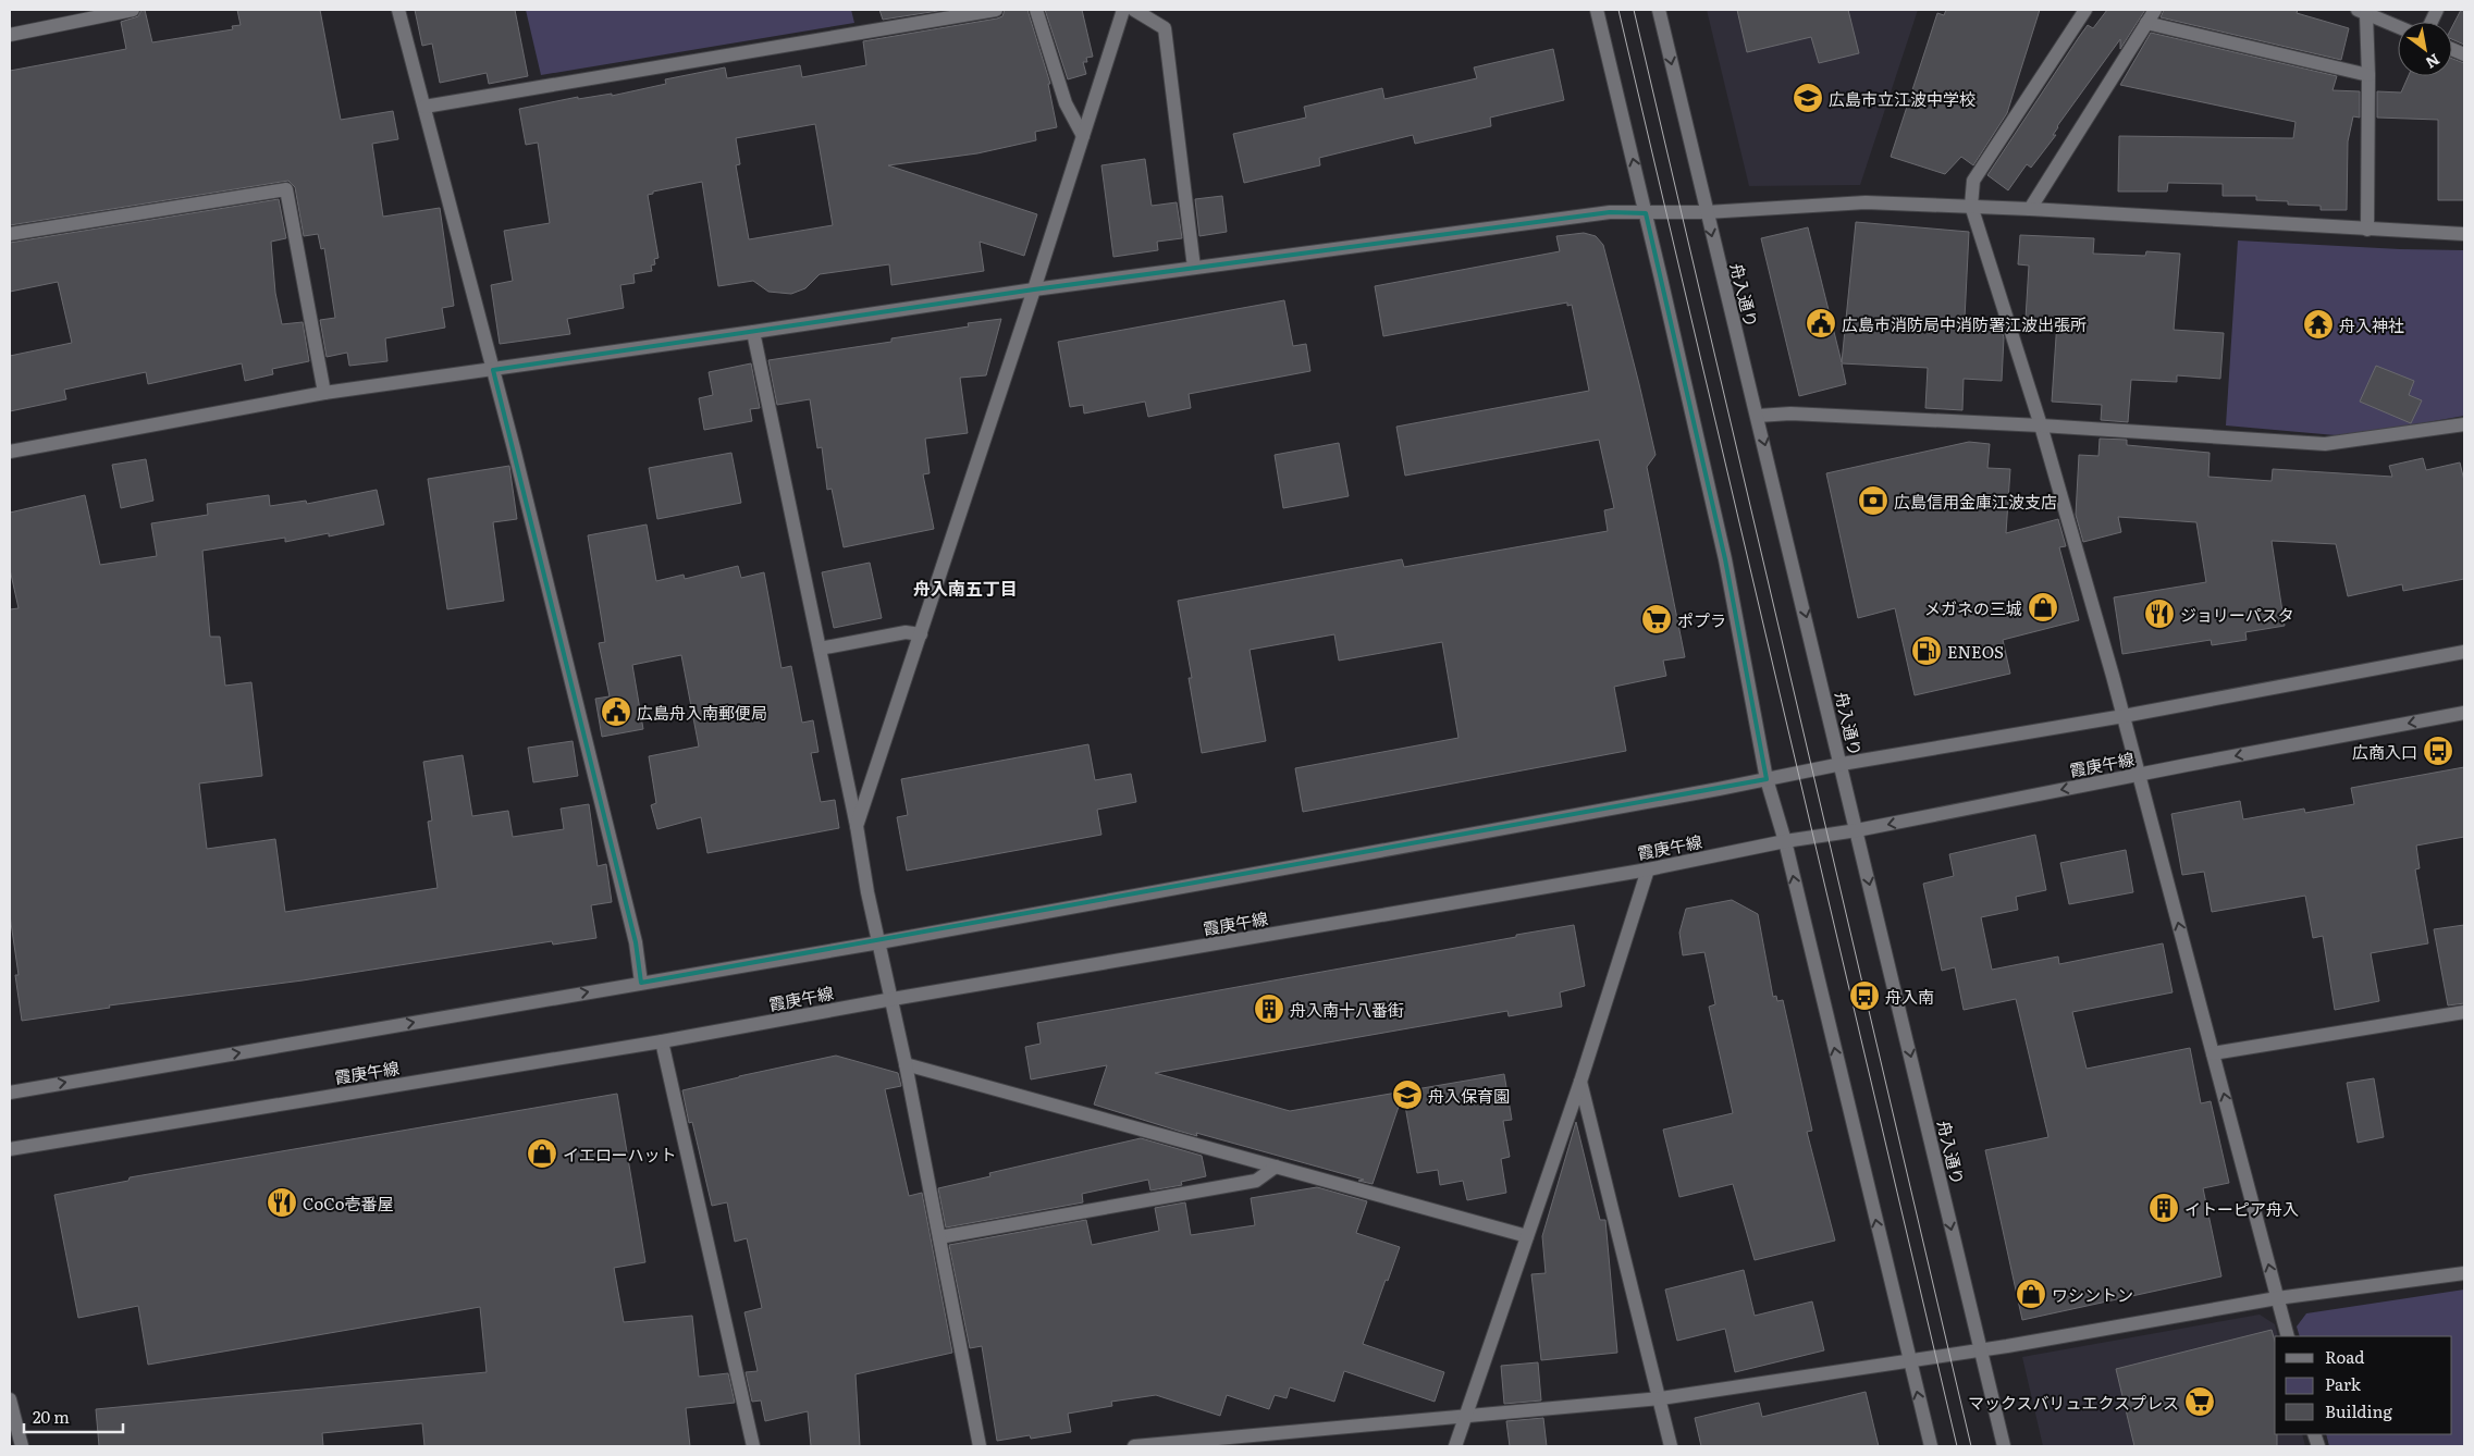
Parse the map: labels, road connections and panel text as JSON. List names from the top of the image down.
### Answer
{
  "streets": {
    "street": ["舟入通り", "霞庚午線"]
  },
  "crossings": [
    ["舟入通り", "霞庚午線"]
  ],
  "districts": ["舟入南五丁目"],
  "places": {
    "school or university": ["広島市立江波中学校", "舟入保育園"],
    "public building": ["広島市消防局中消防署江波出張所", "広島舟入南郵便局"],
    "temple": ["舟入神社"],
    "bank": ["広島信用金庫江波支店"],
    "shop": ["メガネの三城", "イエローハット", "ワシントン"],
    "restaurant": ["ジョリーパスタ", "CoCo壱番屋"],
    "supermarket": ["ポプラ", "マックスバリュエクスプレス"],
    "fuel station": ["ENEOS"],
    "bus stop": ["広商入口", "舟入南"],
    "building": ["舟入南十八番街", "イトーピア舟入"]
  },
  "legend": ["Road", "Park", "Building"],
  "scale_bar": "20 m",
  "north": "bottom right"
}
